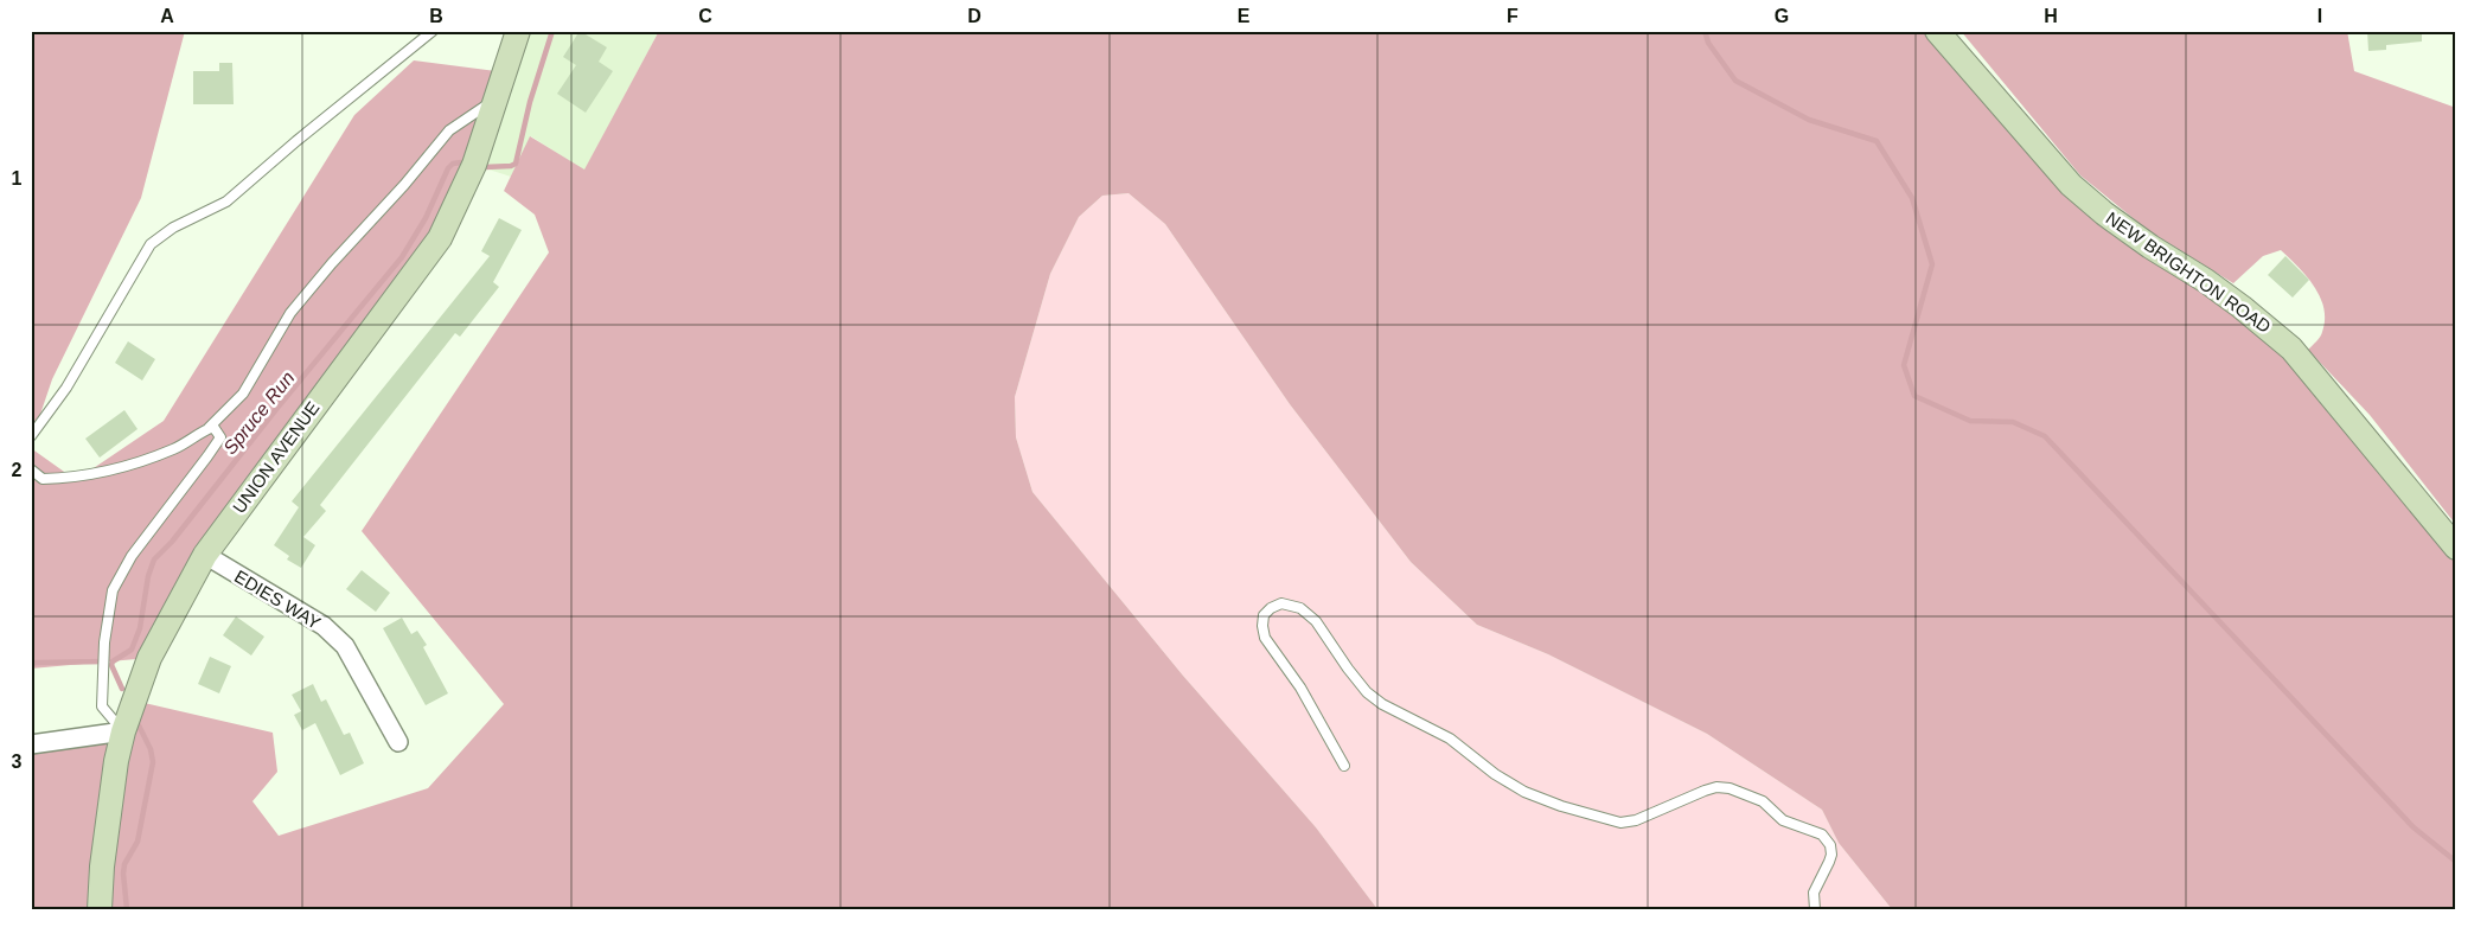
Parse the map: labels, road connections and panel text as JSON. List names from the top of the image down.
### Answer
{
  "streets": {
    "street": ["NEW BRIGHTON ROAD", "UNION AVENUE", "EDIES WAY"]
  },
  "crossings": [
    ["UNION AVENUE", "EDIES WAY"]
  ],
  "water": ["Spruce Run"],
  "grid": {
    "columns": [
      "A",
      "B",
      "C",
      "D",
      "E",
      "F",
      "G",
      "H",
      "I"
    ],
    "rows": ["1", "2", "3"]
  }
}
